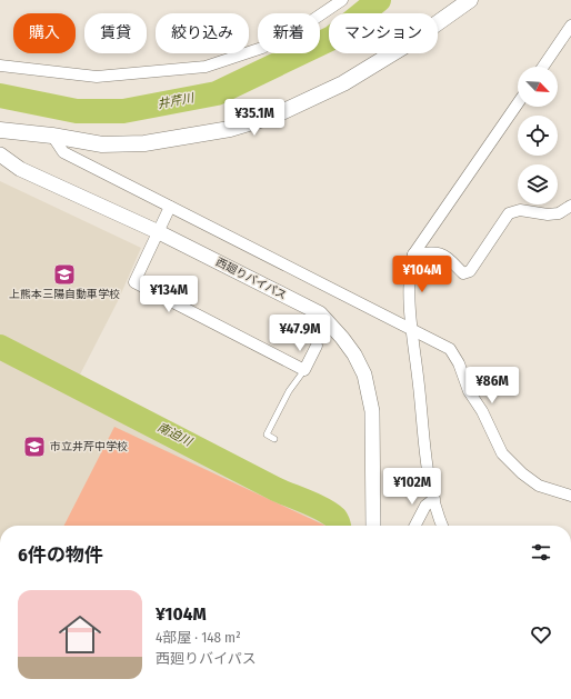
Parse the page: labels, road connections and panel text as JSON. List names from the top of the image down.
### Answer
{
  "streets": {
    "street": ["西廻りバイパス"]
  },
  "water": ["井芹川", "南迫川"],
  "places": {
    "school or university": ["上熊本三陽自動車学校", "市立井芹中学校"]
  },
  "north": "bottom right",
  "page": {
    "chip": [
      "購入",
      "賃貸",
      "絞り込み",
      "新着",
      "マンション"
    ],
    "price": [
      "¥35.1M",
      "¥104M",
      "¥134M",
      "¥47.9M",
      "¥86M",
      "¥102M"
    ],
    "heading": "6件の物件",
    "list": [
      {
        "name": "¥104M",
        "note": "4部屋 · 148 m² · 西廻りバイパス"
      }
    ]
  }
}
